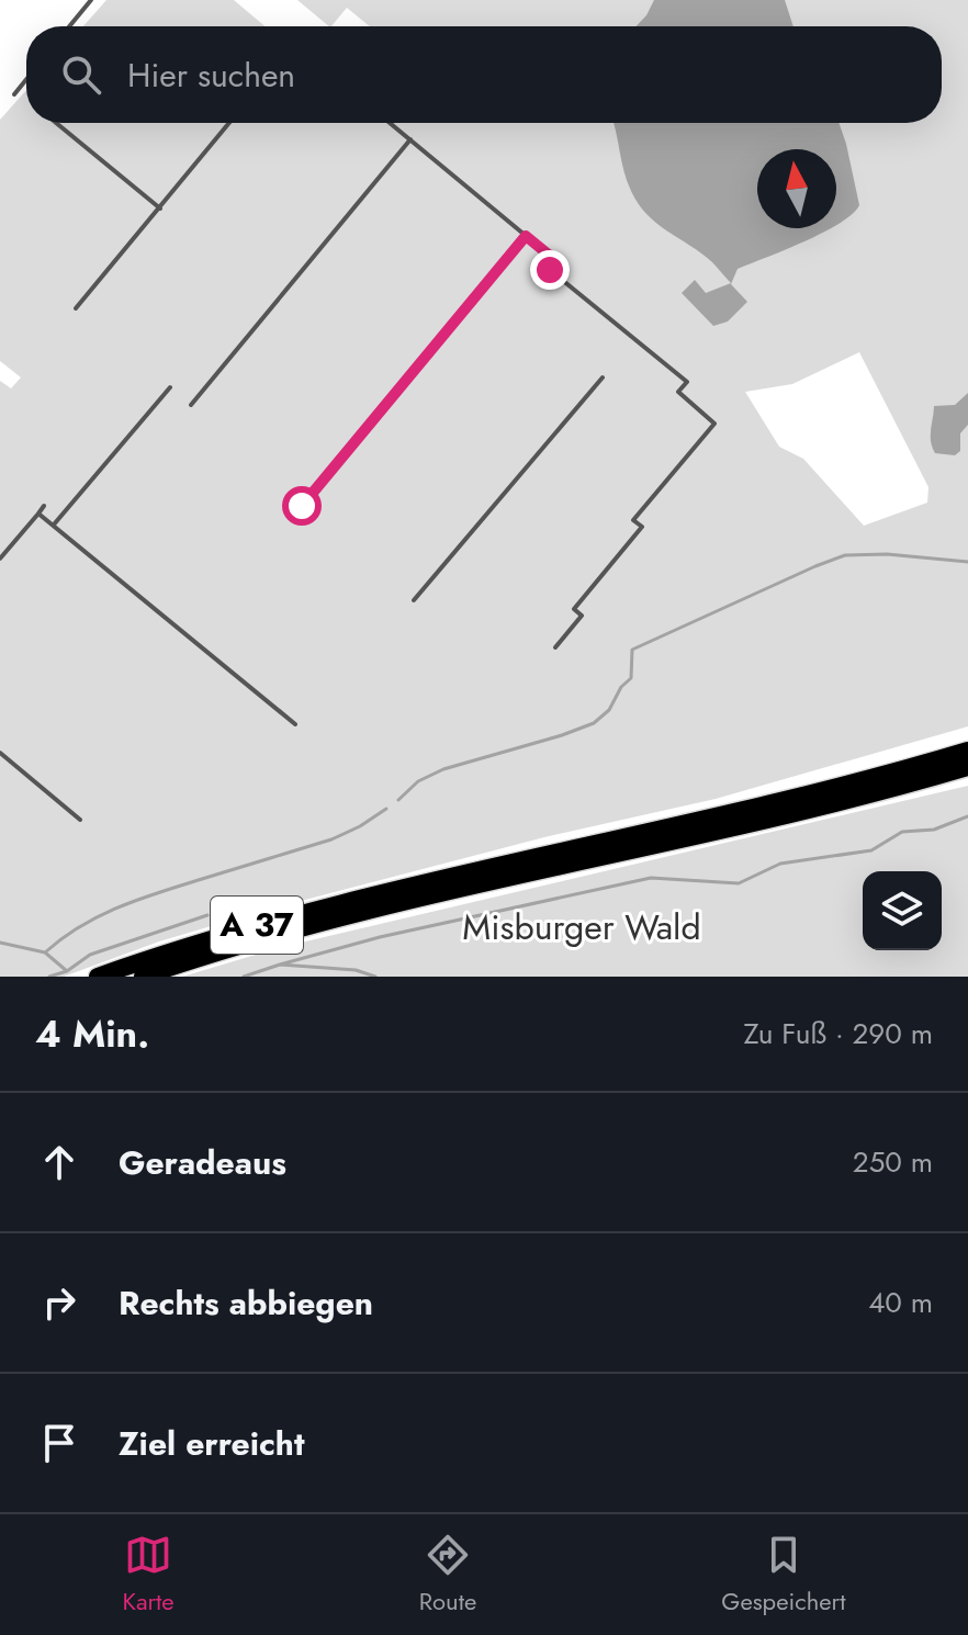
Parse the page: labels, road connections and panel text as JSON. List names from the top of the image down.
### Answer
{
  "streets": {
    "highway": ["A 37"]
  },
  "parks": ["Misburger Wald"],
  "north": "top",
  "page": {
    "search": "Hier suchen",
    "heading": ["4 Min.", "Zu Fuß · 290 m"],
    "list": [
      ["Geradeaus", "250 m"],
      ["Rechts abbiegen", "40 m"],
      "Ziel erreicht"
    ],
    "nav": ["Karte", "Route", "Gespeichert"]
  }
}
